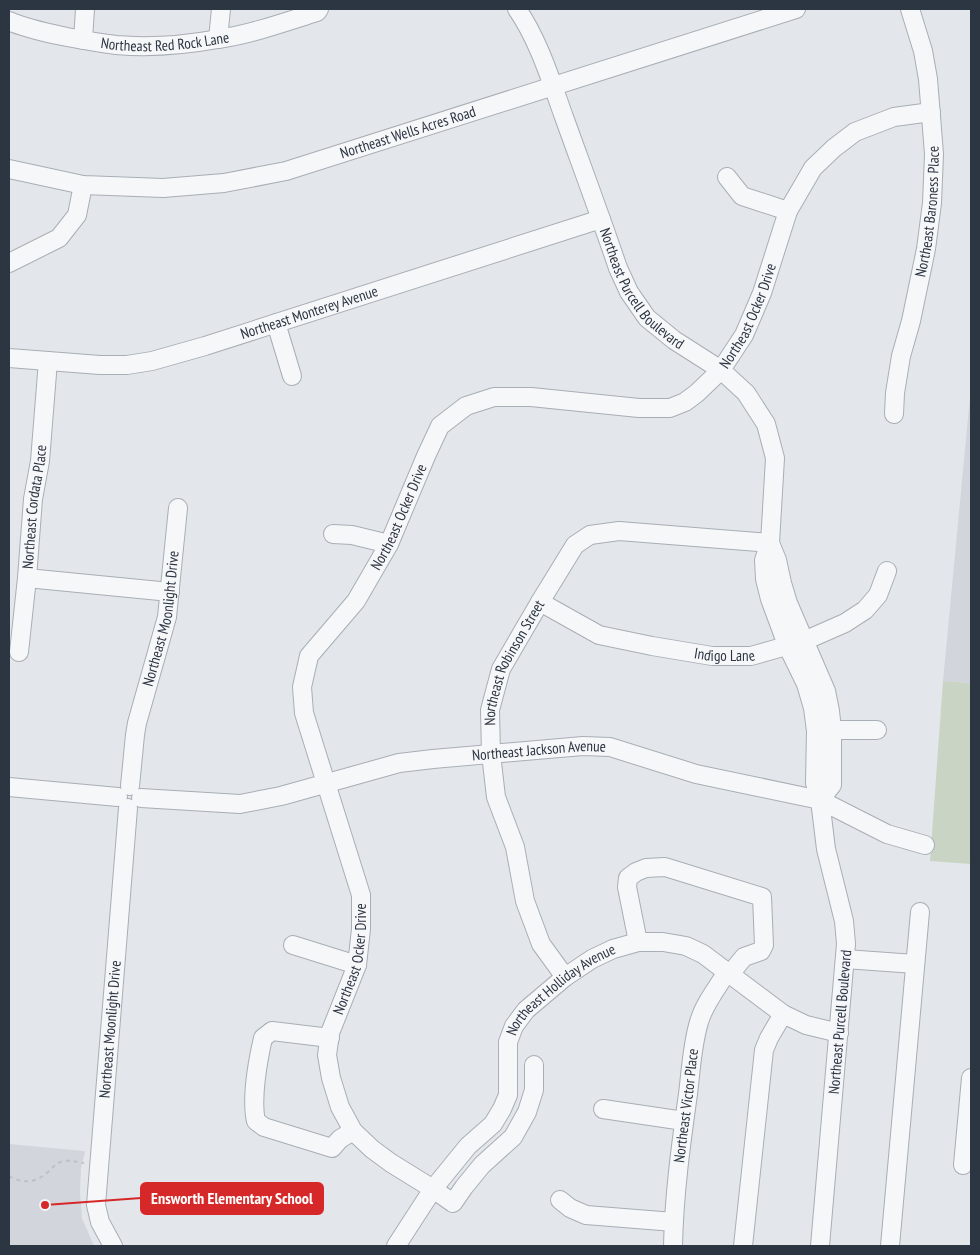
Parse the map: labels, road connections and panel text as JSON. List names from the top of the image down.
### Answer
{
  "streets": {
    "street": [
      "Northeast Red Rock Lane",
      "Northeast Wells Acres Road",
      "Northeast Baroness Place",
      "Northeast Purcell Boulevard",
      "Northeast Monterey Avenue",
      "Northeast Ocker Drive",
      "Northeast Cordata Place",
      "Northeast Moonlight Drive",
      "Indigo Lane",
      "Northeast Robinson Street",
      "Northeast Jackson Avenue",
      "Northeast Holliday Avenue",
      "Northeast Victor Place"
    ]
  },
  "crossings": [
    ["Northeast Wells Acres Road", "Northeast Purcell Boulevard"],
    ["Northeast Baroness Place", "Northeast Ocker Drive"],
    ["Northeast Purcell Boulevard", "Northeast Monterey Avenue"],
    ["Northeast Purcell Boulevard", "Northeast Ocker Drive"],
    ["Northeast Purcell Boulevard", "Indigo Lane"],
    ["Northeast Purcell Boulevard", "Northeast Robinson Street"],
    ["Northeast Purcell Boulevard", "Northeast Jackson Avenue"],
    ["Northeast Purcell Boulevard", "Northeast Holliday Avenue"],
    ["Northeast Monterey Avenue", "Northeast Cordata Place"],
    ["Northeast Ocker Drive", "Northeast Jackson Avenue"],
    ["Northeast Ocker Drive", "Northeast Holliday Avenue"],
    ["Northeast Moonlight Drive", "Northeast Jackson Avenue"],
    ["Indigo Lane", "Northeast Robinson Street"],
    ["Northeast Robinson Street", "Northeast Jackson Avenue"],
    ["Northeast Robinson Street", "Northeast Holliday Avenue"],
    ["Northeast Holliday Avenue", "Northeast Victor Place"]
  ],
  "places": ["Ensworth Elementary School"]
}
